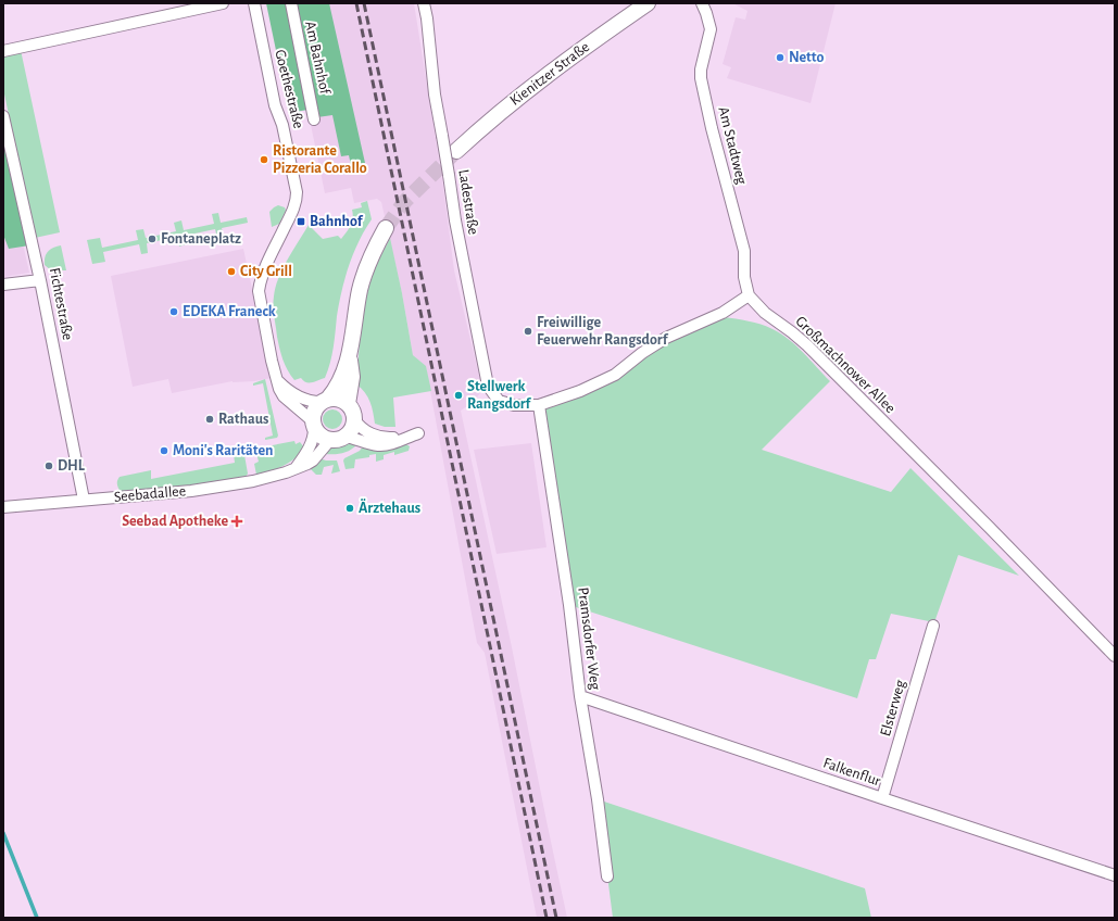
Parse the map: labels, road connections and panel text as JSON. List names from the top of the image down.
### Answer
{
  "streets": {
    "street": [
      "Am Bahnhof",
      "Kienitzer Straße",
      "Goethestraße",
      "Am Stadtweg",
      "Ladestraße",
      "Fichtestraße",
      "Großmachnower Allee",
      "Seebadallee",
      "Pramsdorfer Weg",
      "Elsterweg",
      "Falkenflur"
    ]
  },
  "crossings": [
    ["Goethestraße", "Seebadallee"],
    ["Am Stadtweg", "Großmachnower Allee"],
    ["Ladestraße", "Pramsdorfer Weg"],
    ["Fichtestraße", "Seebadallee"],
    ["Pramsdorfer Weg", "Falkenflur"],
    ["Elsterweg", "Falkenflur"]
  ],
  "places": {
    "other": [
      "Netto",
      "Ristorante Pizzeria Corallo",
      "Fontaneplatz",
      "City Grill",
      "EDEKA Franeck",
      "Freiwillige Feuerwehr Rangsdorf",
      "Stellwerk Rangsdorf",
      "Rathaus",
      "Moni's Raritäten",
      "DHL",
      "Ärztehaus"
    ],
    "transit": ["Bahnhof"],
    "health": ["Seebad Apotheke"]
  }
}
